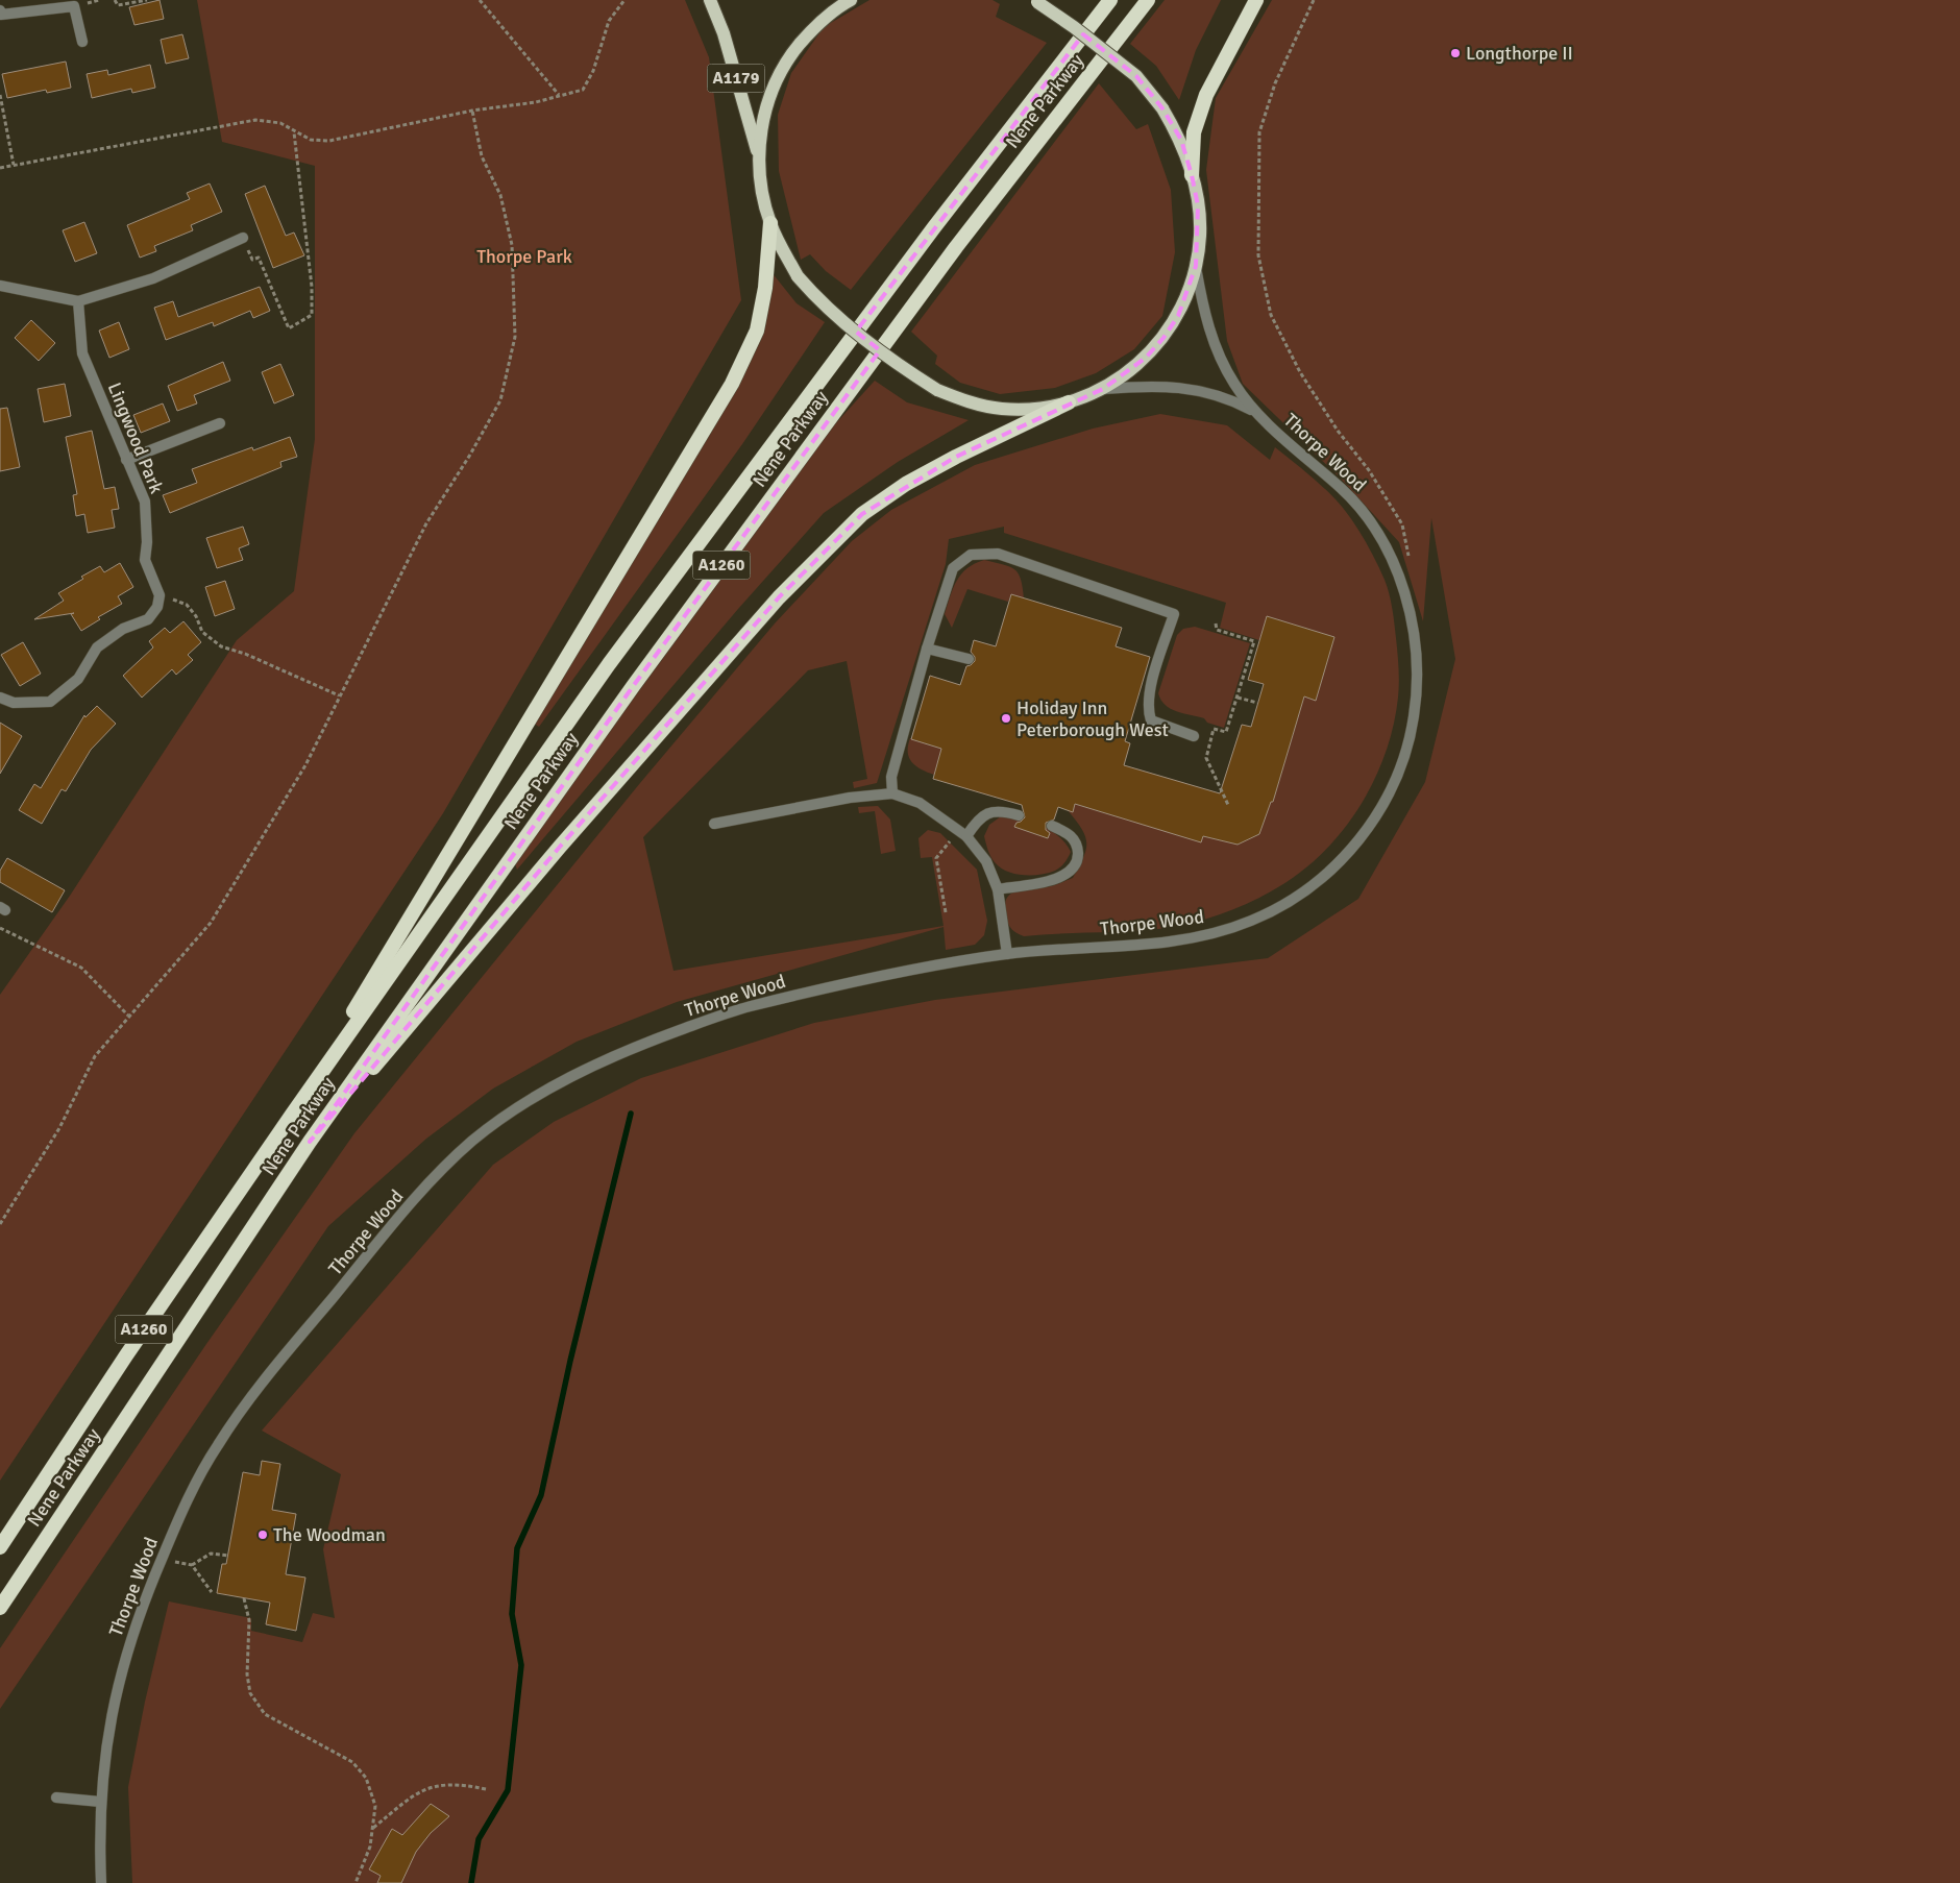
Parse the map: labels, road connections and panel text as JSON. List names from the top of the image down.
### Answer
{
  "streets": {
    "highway": ["Nene Parkway", "A1260"],
    "main road": ["A1179"],
    "street": ["Lingwood Park", "Thorpe Wood"]
  },
  "parks": ["Thorpe Park"],
  "places": ["Longthorpe II", "Holiday Inn Peterborough West", "The Woodman"]
}
